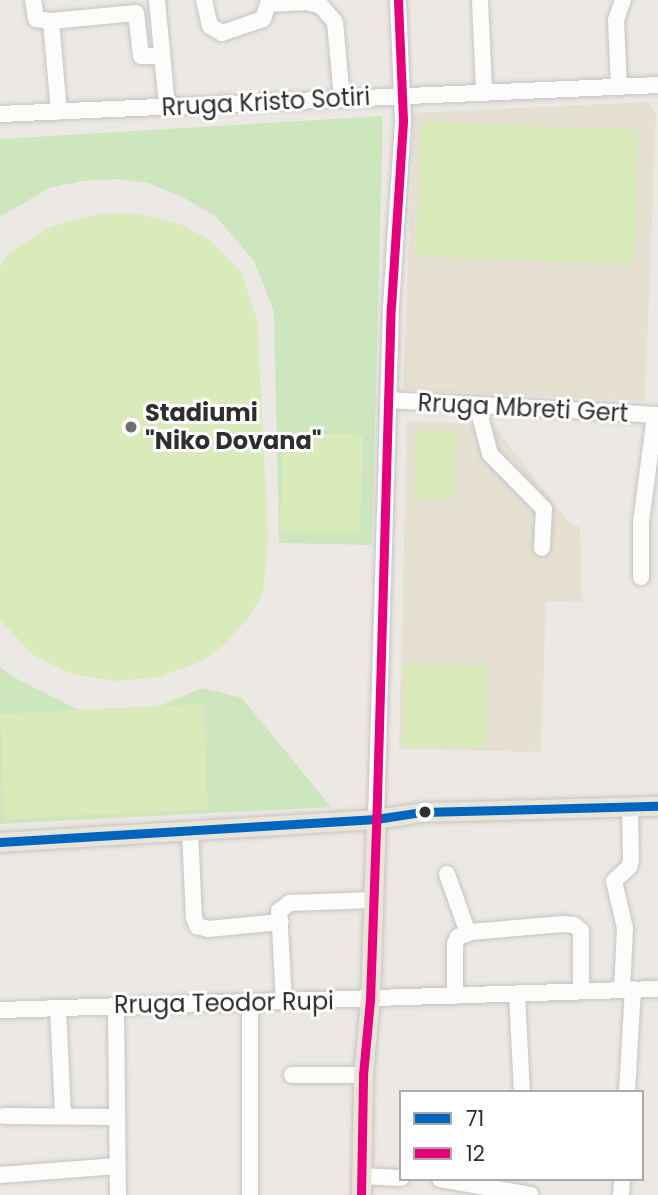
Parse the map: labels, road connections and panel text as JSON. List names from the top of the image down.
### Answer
{
  "streets": {
    "street": ["Rruga Kristo Sotiri", "Rruga Mbreti Gert", "Rruga Teodor Rupi"]
  },
  "places": ["Stadiumi \"Niko Dovana\""],
  "lines": ["transit line 12", "transit line 71"],
  "legend": ["71", "12"]
}
